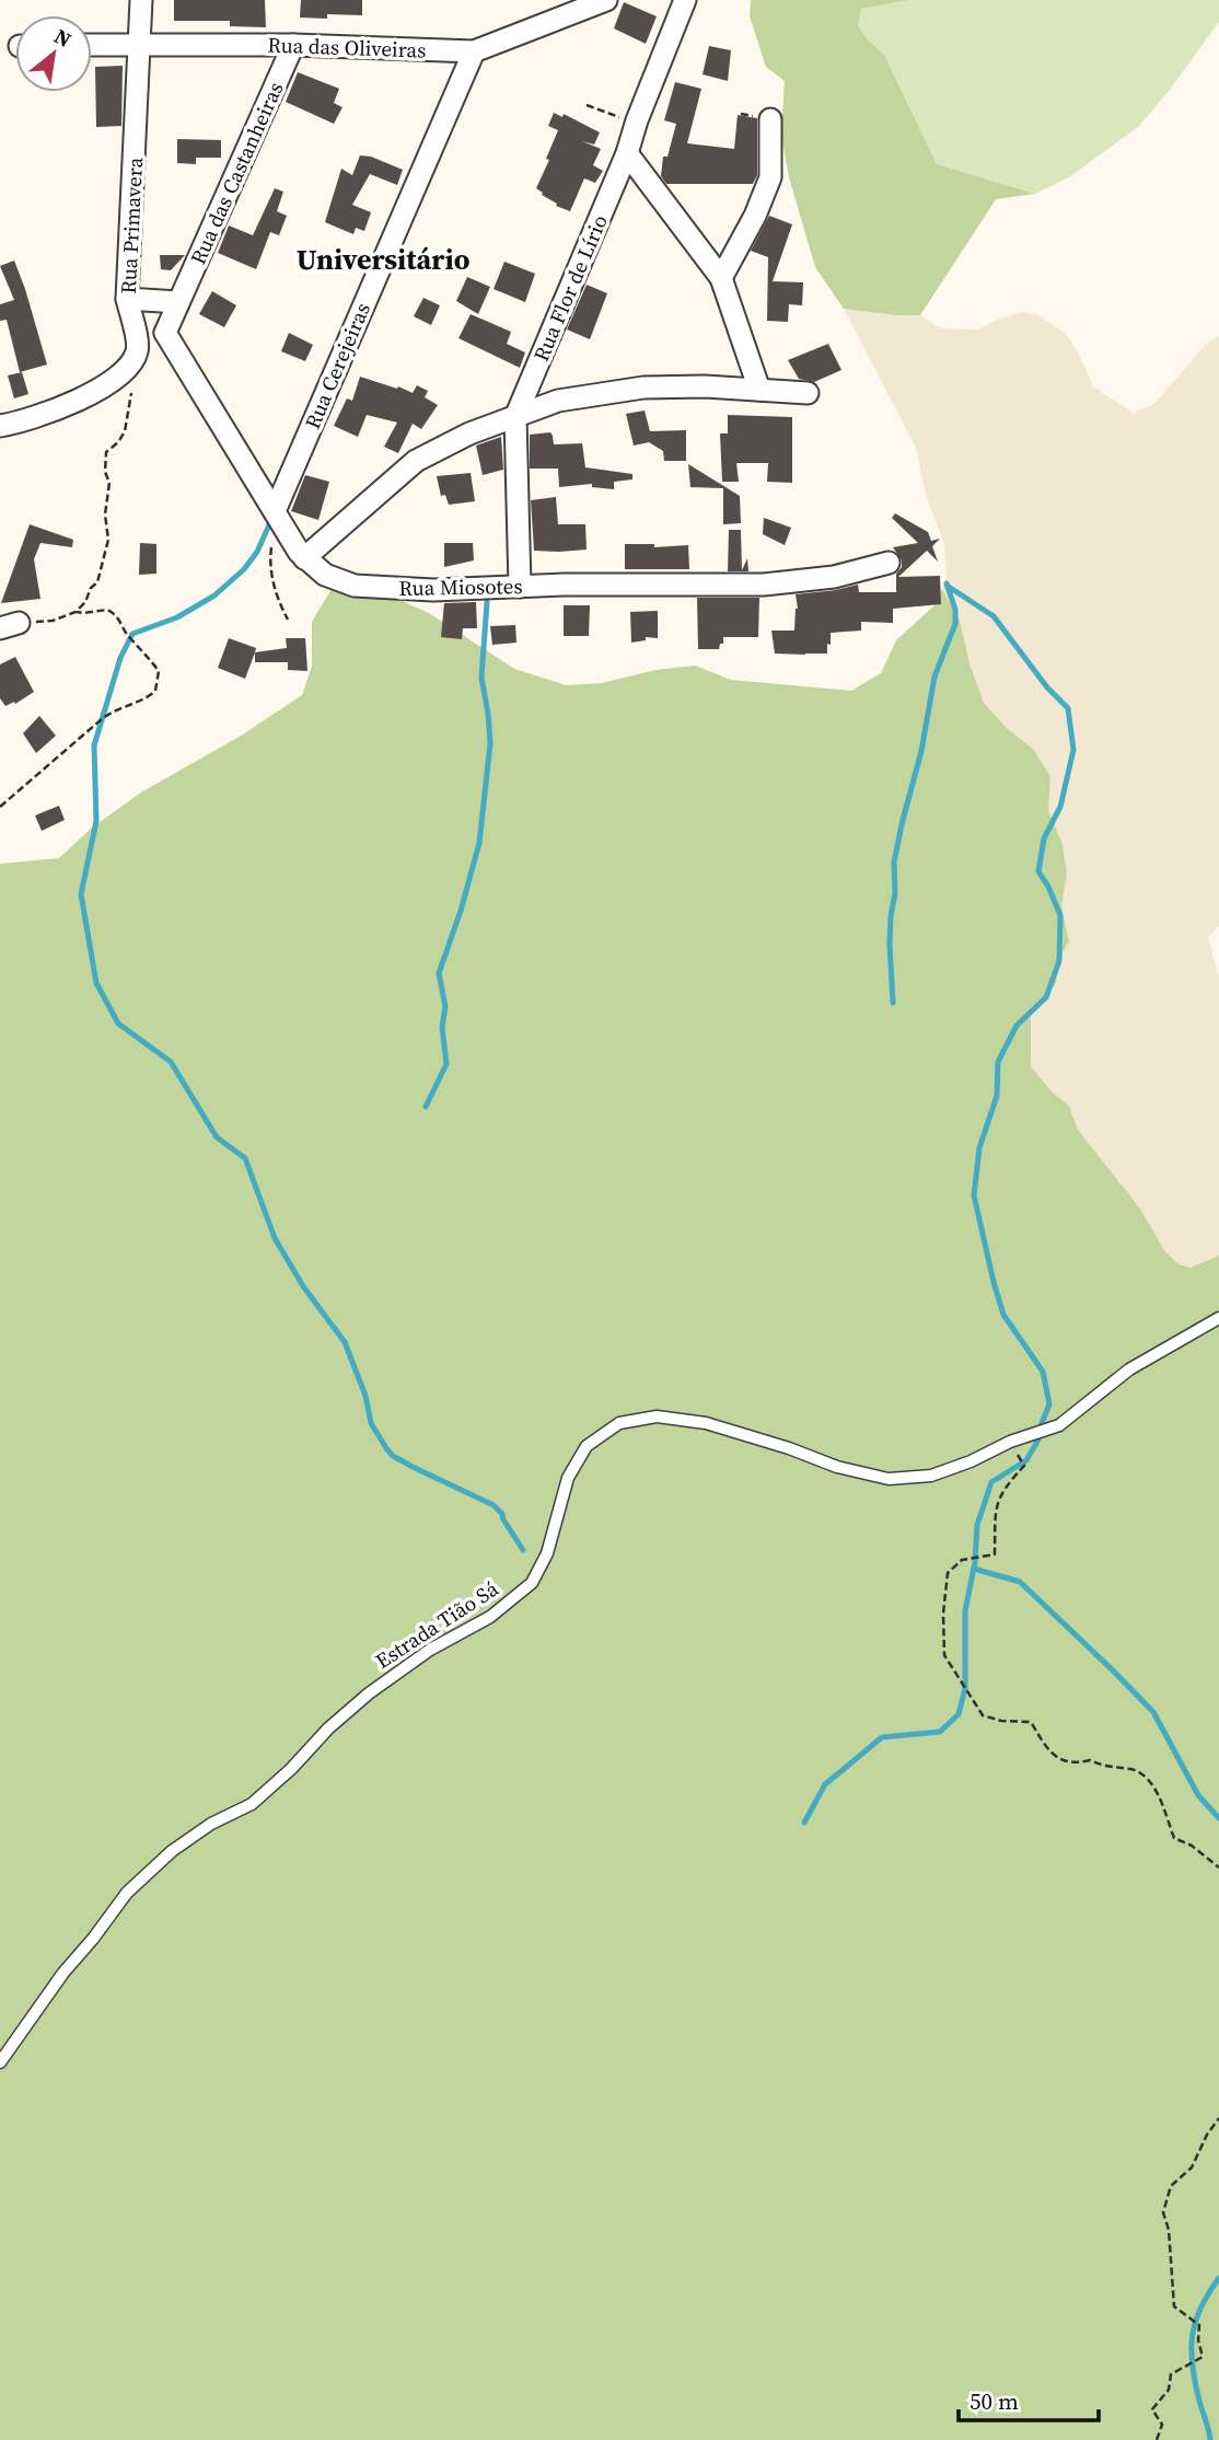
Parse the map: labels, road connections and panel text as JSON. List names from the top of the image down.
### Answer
{
  "streets": {
    "street": [
      "Rua das Oliveiras",
      "Rua das Castanheiras",
      "Rua Primavera",
      "Rua Flor de Lírio",
      "Rua Cerejeiras",
      "Rua Miosotes"
    ],
    "lane": ["Estrada Tião Sá"]
  },
  "crossings": [
    ["Rua das Oliveiras", "Rua das Castanheiras"],
    ["Rua das Oliveiras", "Rua Primavera"],
    ["Rua das Oliveiras", "Rua Cerejeiras"],
    ["Rua das Castanheiras", "Rua Miosotes"],
    ["Rua Flor de Lírio", "Rua Miosotes"],
    ["Rua Cerejeiras", "Rua Miosotes"]
  ],
  "districts": ["Universitário"],
  "scale_bar": "50 m",
  "north": "top right"
}
